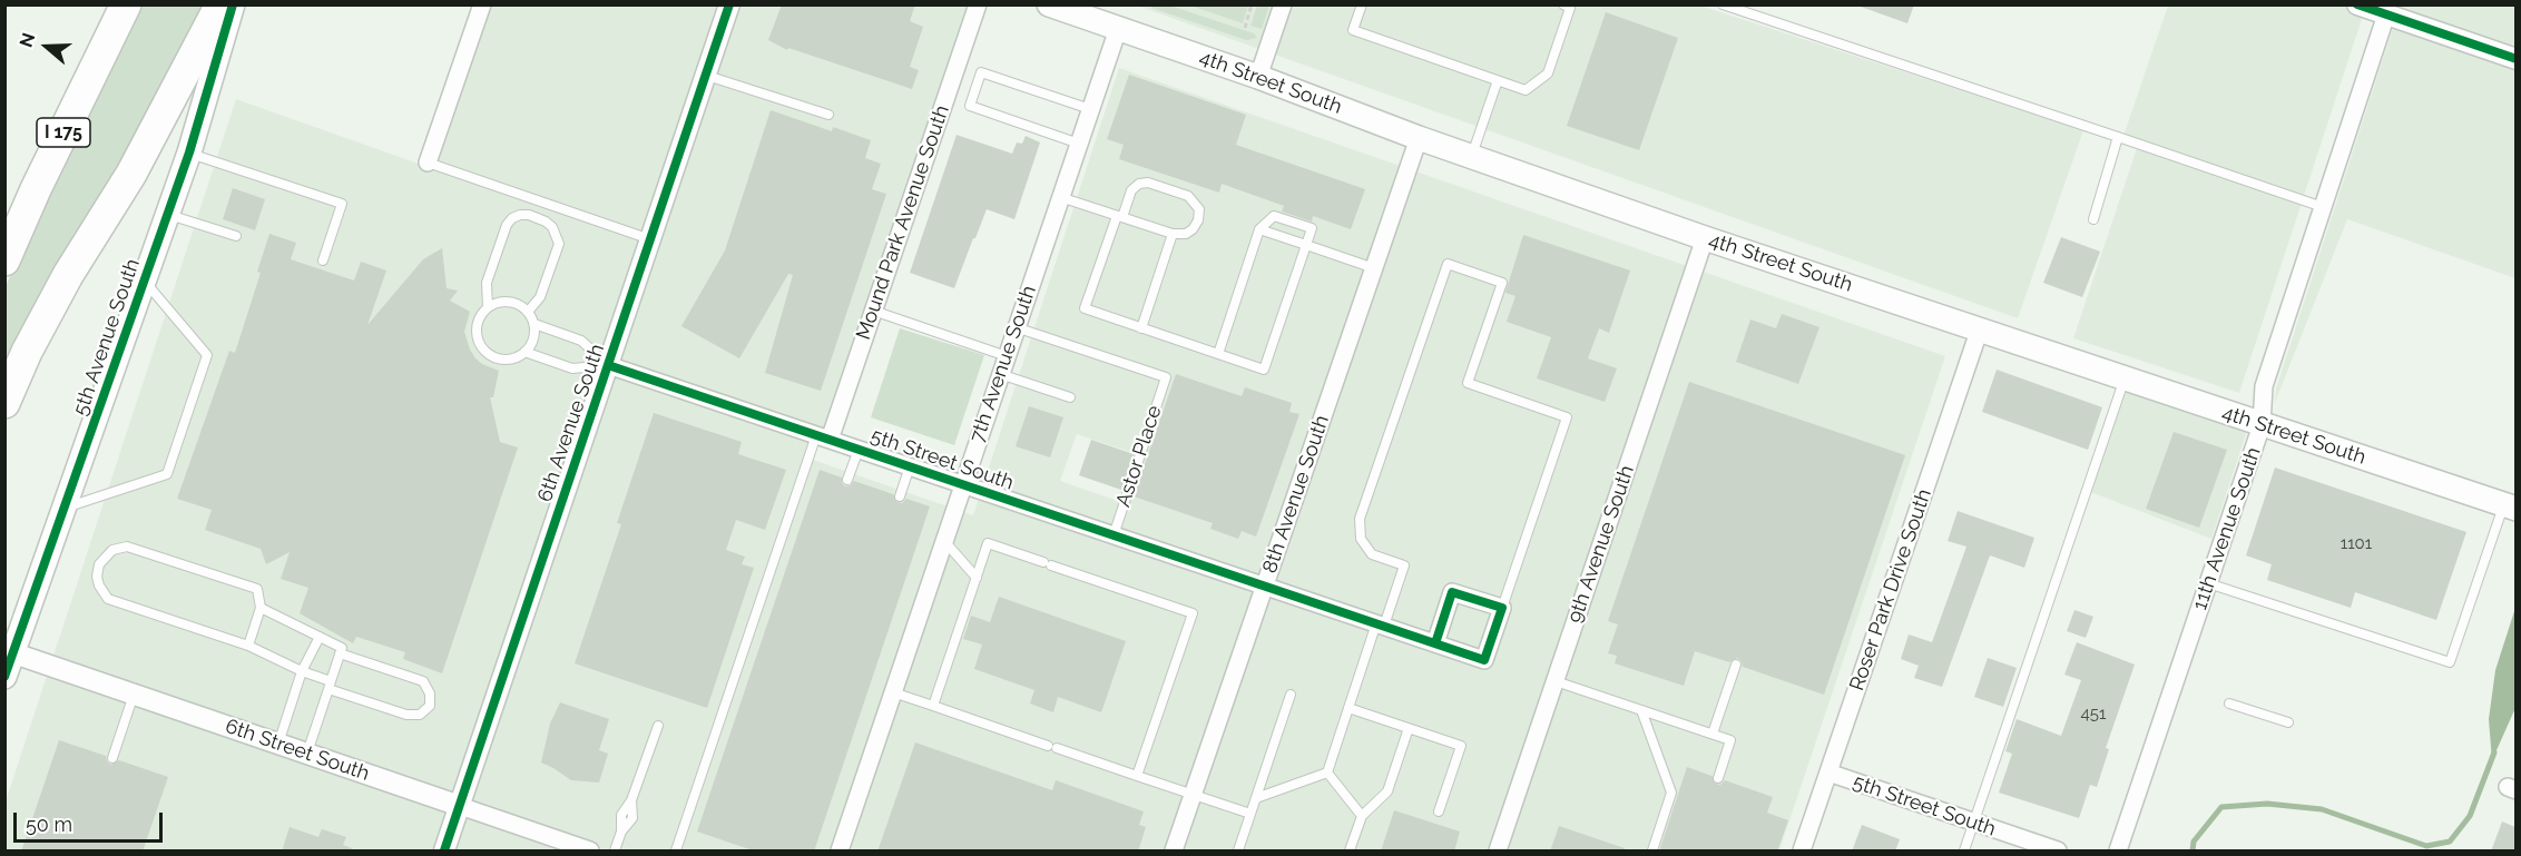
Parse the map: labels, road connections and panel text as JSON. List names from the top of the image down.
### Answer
{
  "streets": {
    "highway": ["I 175"],
    "main road": ["4th Street South", "5th Avenue South"],
    "street": [
      "Mound Park Avenue South",
      "7th Avenue South",
      "6th Avenue South",
      "5th Street South",
      "8th Avenue South",
      "11th Avenue South",
      "9th Avenue South",
      "Roser Park Drive South",
      "6th Street South"
    ],
    "lane": ["Astor Place"]
  },
  "crossings": [
    ["4th Street South", "7th Avenue South"],
    ["4th Street South", "8th Avenue South"],
    ["4th Street South", "11th Avenue South"],
    ["4th Street South", "9th Avenue South"],
    ["4th Street South", "Roser Park Drive South"],
    ["Mound Park Avenue South", "5th Street South"],
    ["5th Avenue South", "6th Street South"],
    ["7th Avenue South", "Astor Place"],
    ["7th Avenue South", "5th Street South"],
    ["6th Avenue South", "5th Street South"],
    ["6th Avenue South", "6th Street South"],
    ["Astor Place", "5th Street South"],
    ["5th Street South", "8th Avenue South"],
    ["5th Street South", "Roser Park Drive South"]
  ],
  "house_numbers": ["1101", "451"],
  "scale_bar": "50 m",
  "north": "left"
}
